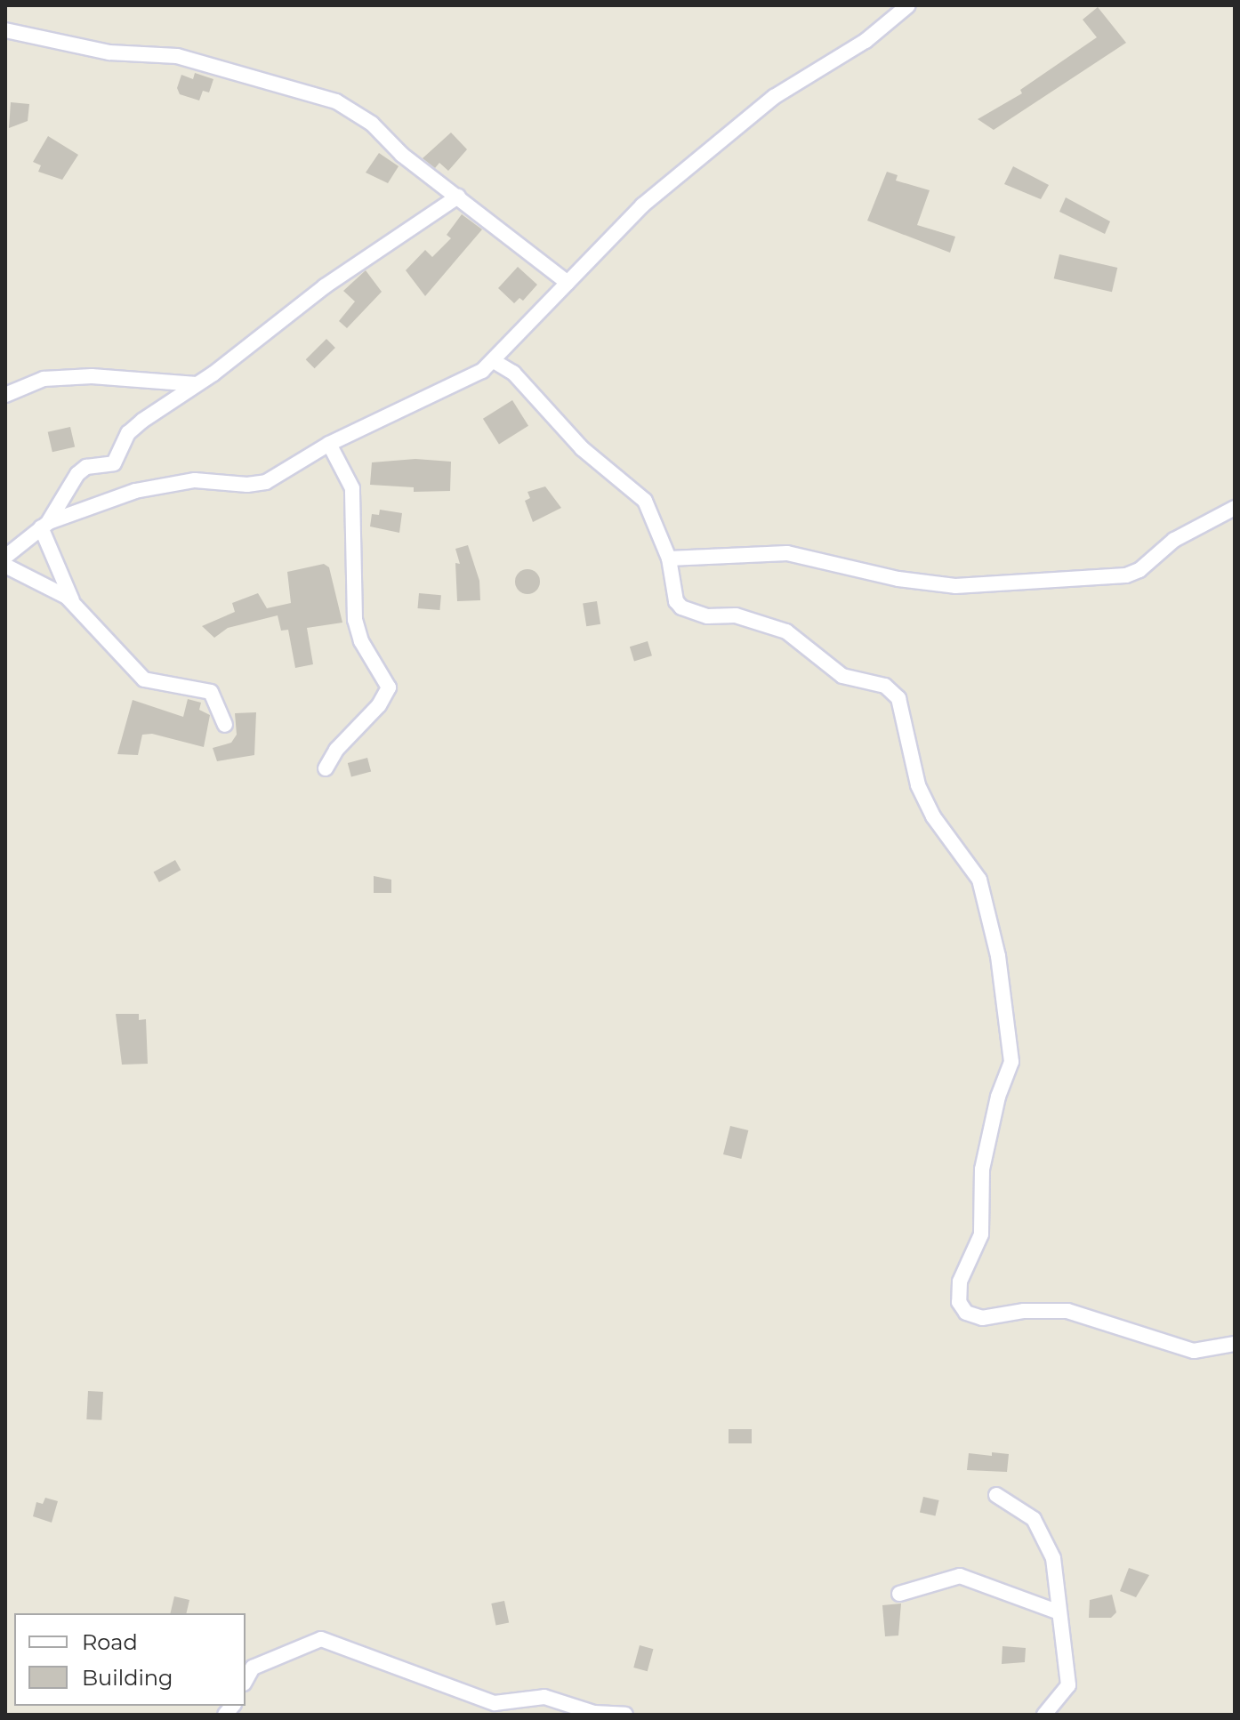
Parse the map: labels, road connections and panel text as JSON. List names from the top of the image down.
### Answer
{
  "legend": ["Road", "Building"]
}
